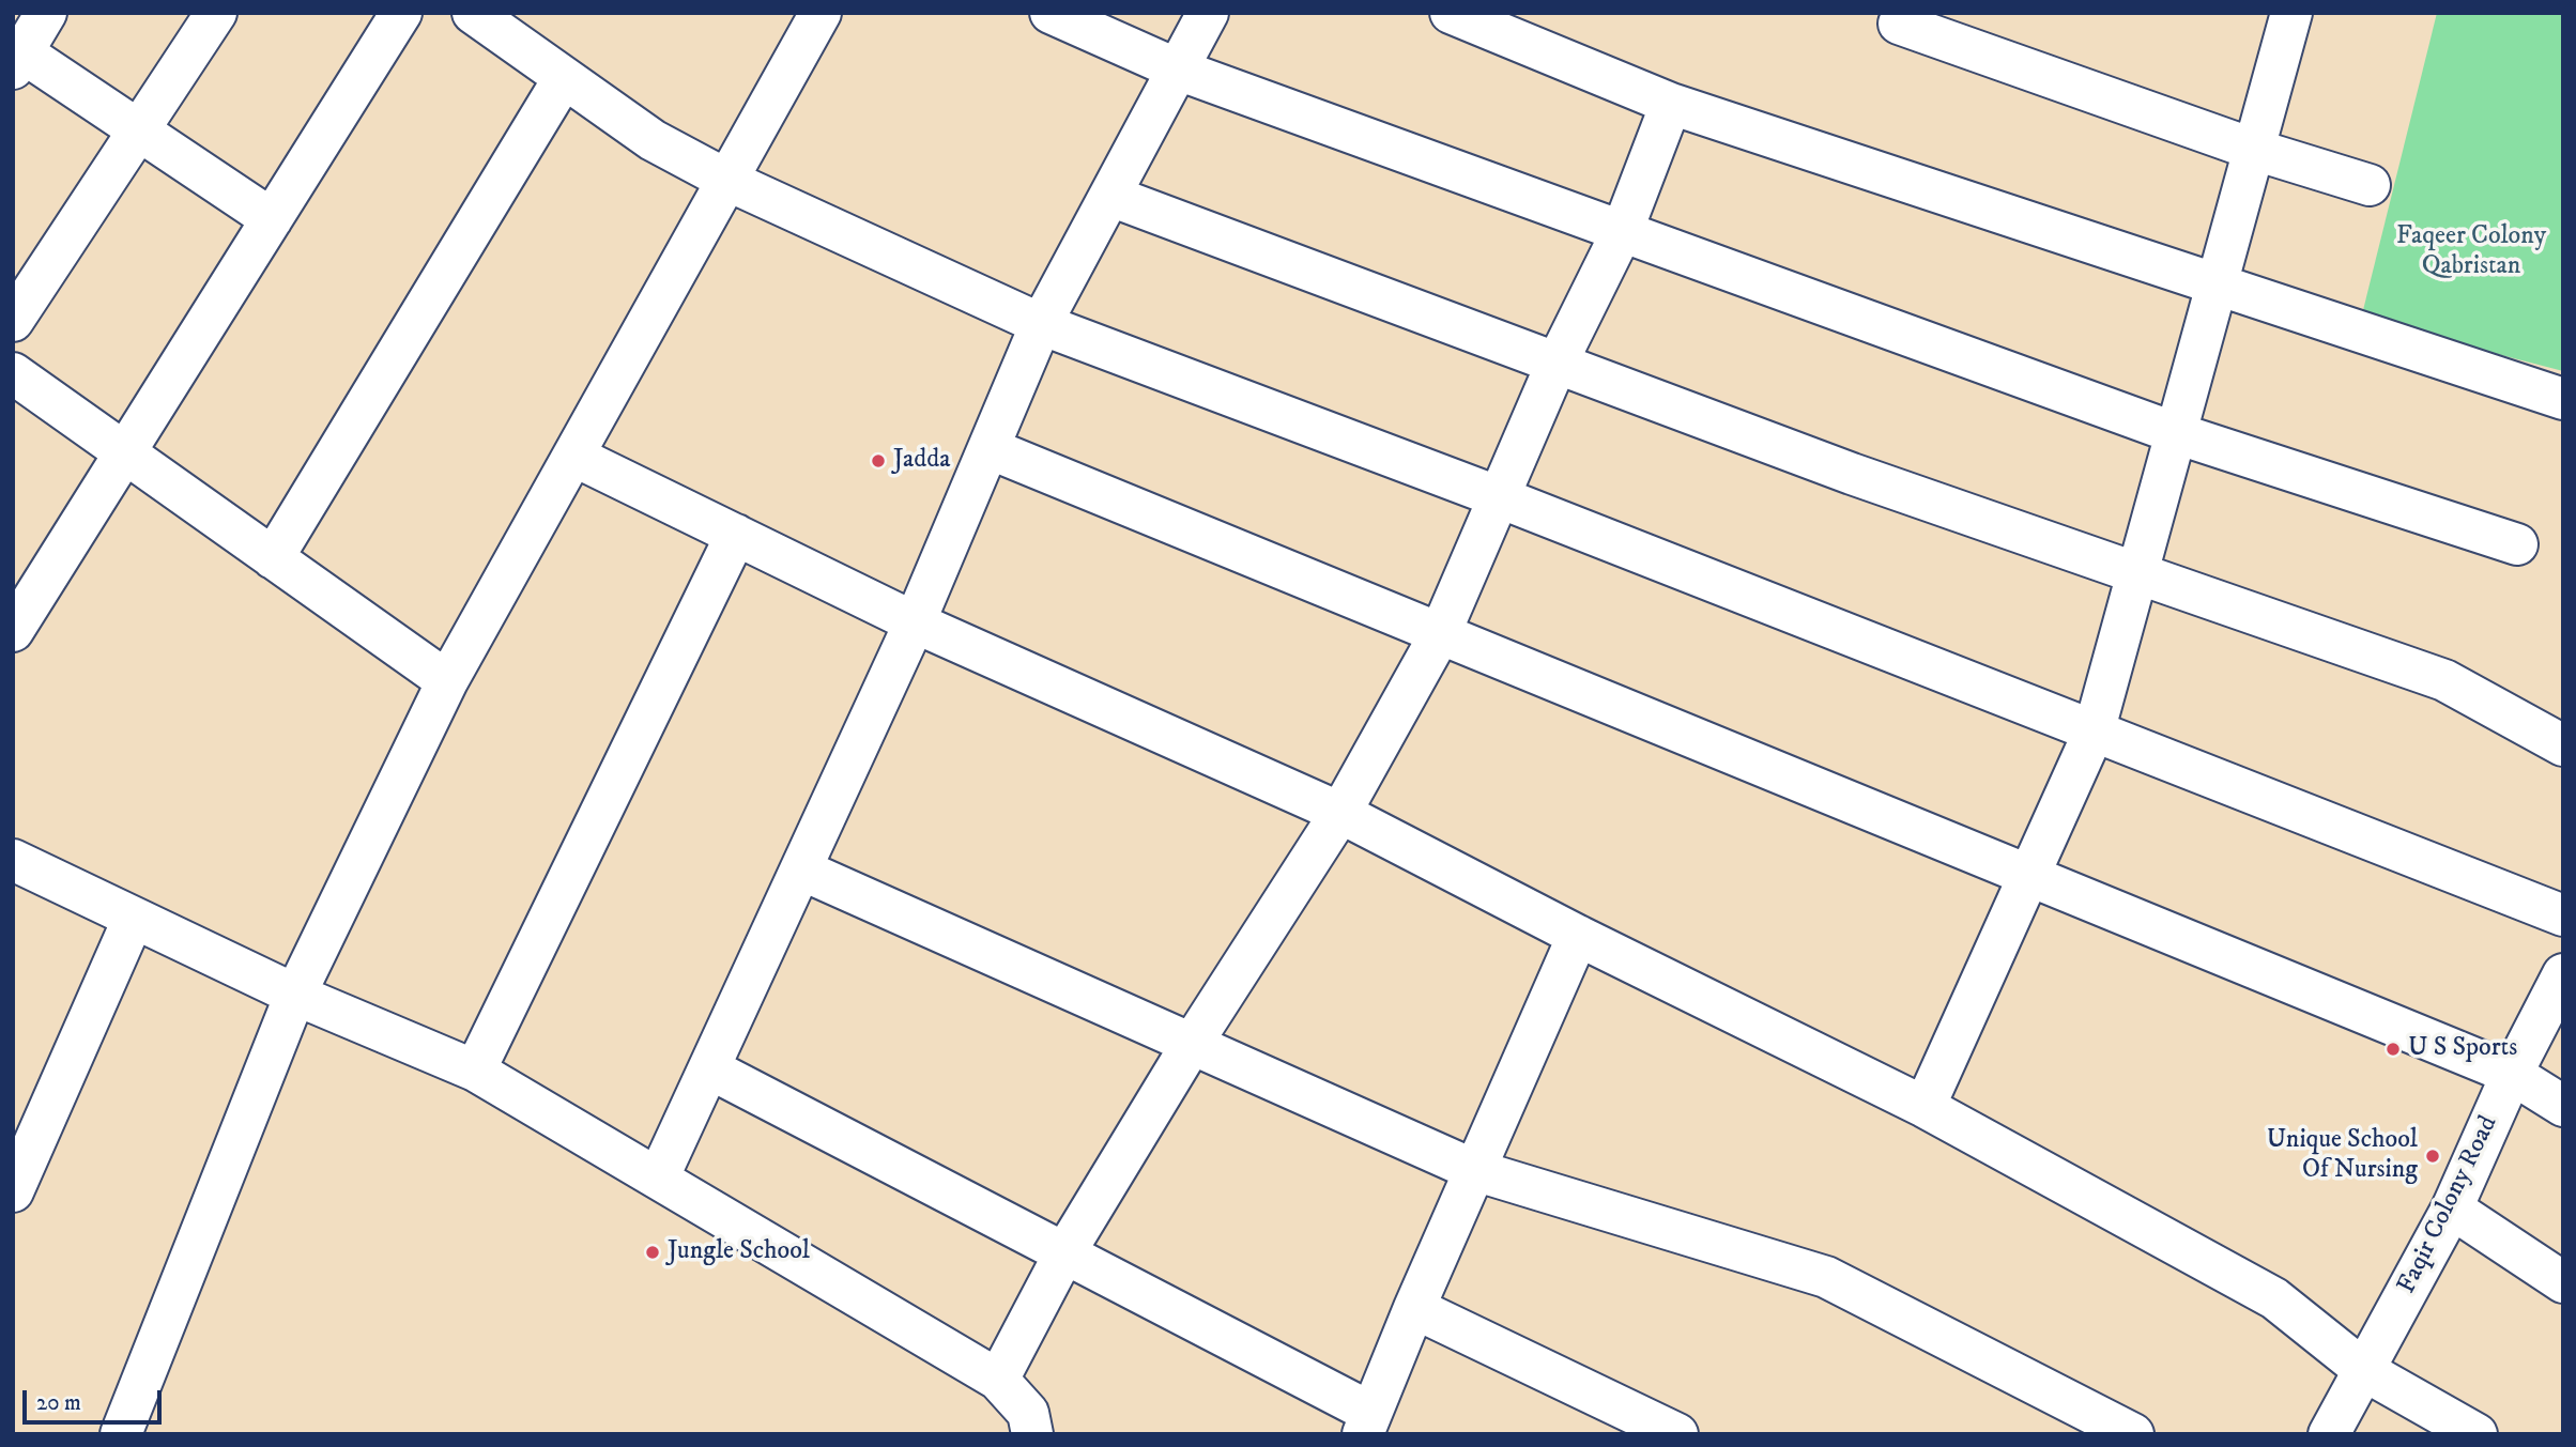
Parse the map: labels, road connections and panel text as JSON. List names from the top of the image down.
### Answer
{
  "streets": {
    "street": ["Faqir Colony Road"]
  },
  "parks": ["Faqeer Colony Qabristan"],
  "places": [
    "Jadda",
    "U S Sports",
    "Unique School Of Nursing",
    "Jungle School"
  ],
  "scale_bar": "20 m"
}
